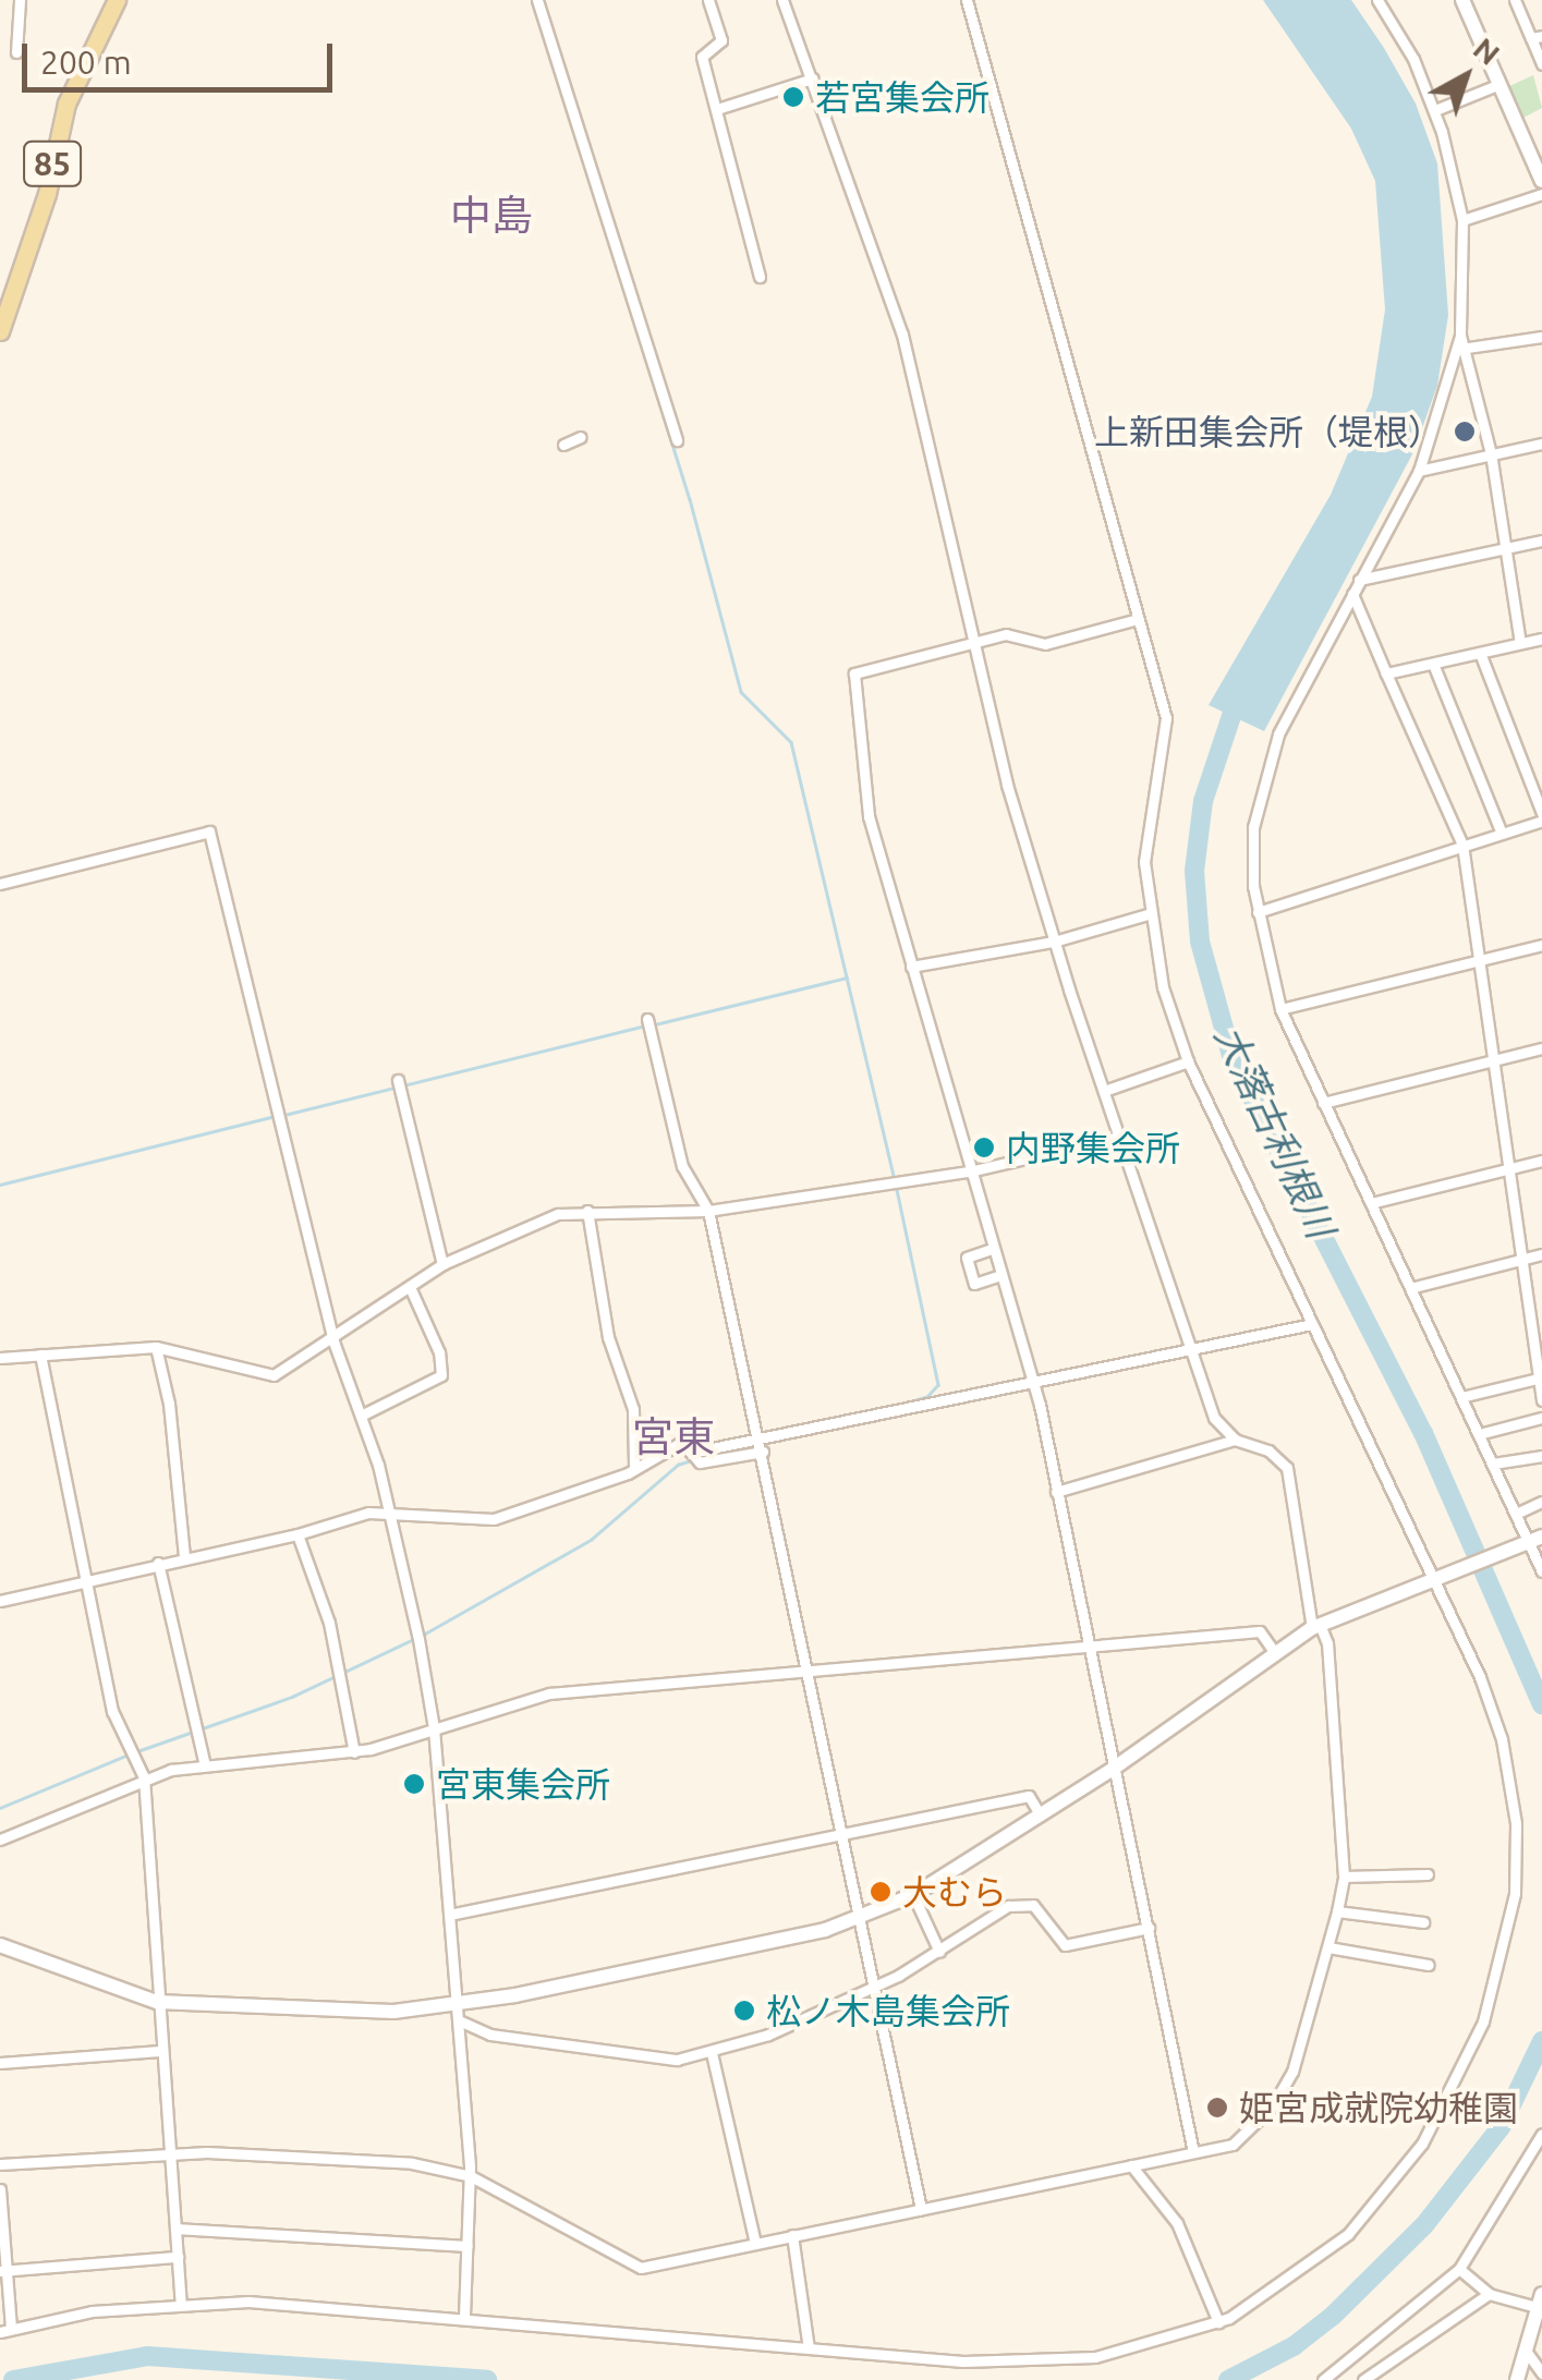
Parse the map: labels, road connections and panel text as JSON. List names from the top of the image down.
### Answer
{
  "streets": {
    "main road": ["85"]
  },
  "districts": ["中島", "宮東"],
  "water": ["大落古利根川"],
  "places": [
    "若宮集会所",
    "上新田集会所（堤根）",
    "内野集会所",
    "宮東集会所",
    "大むら",
    "松ノ木島集会所",
    "姫宮成就院幼稚園"
  ],
  "scale_bar": "200 m",
  "north": "top right"
}
